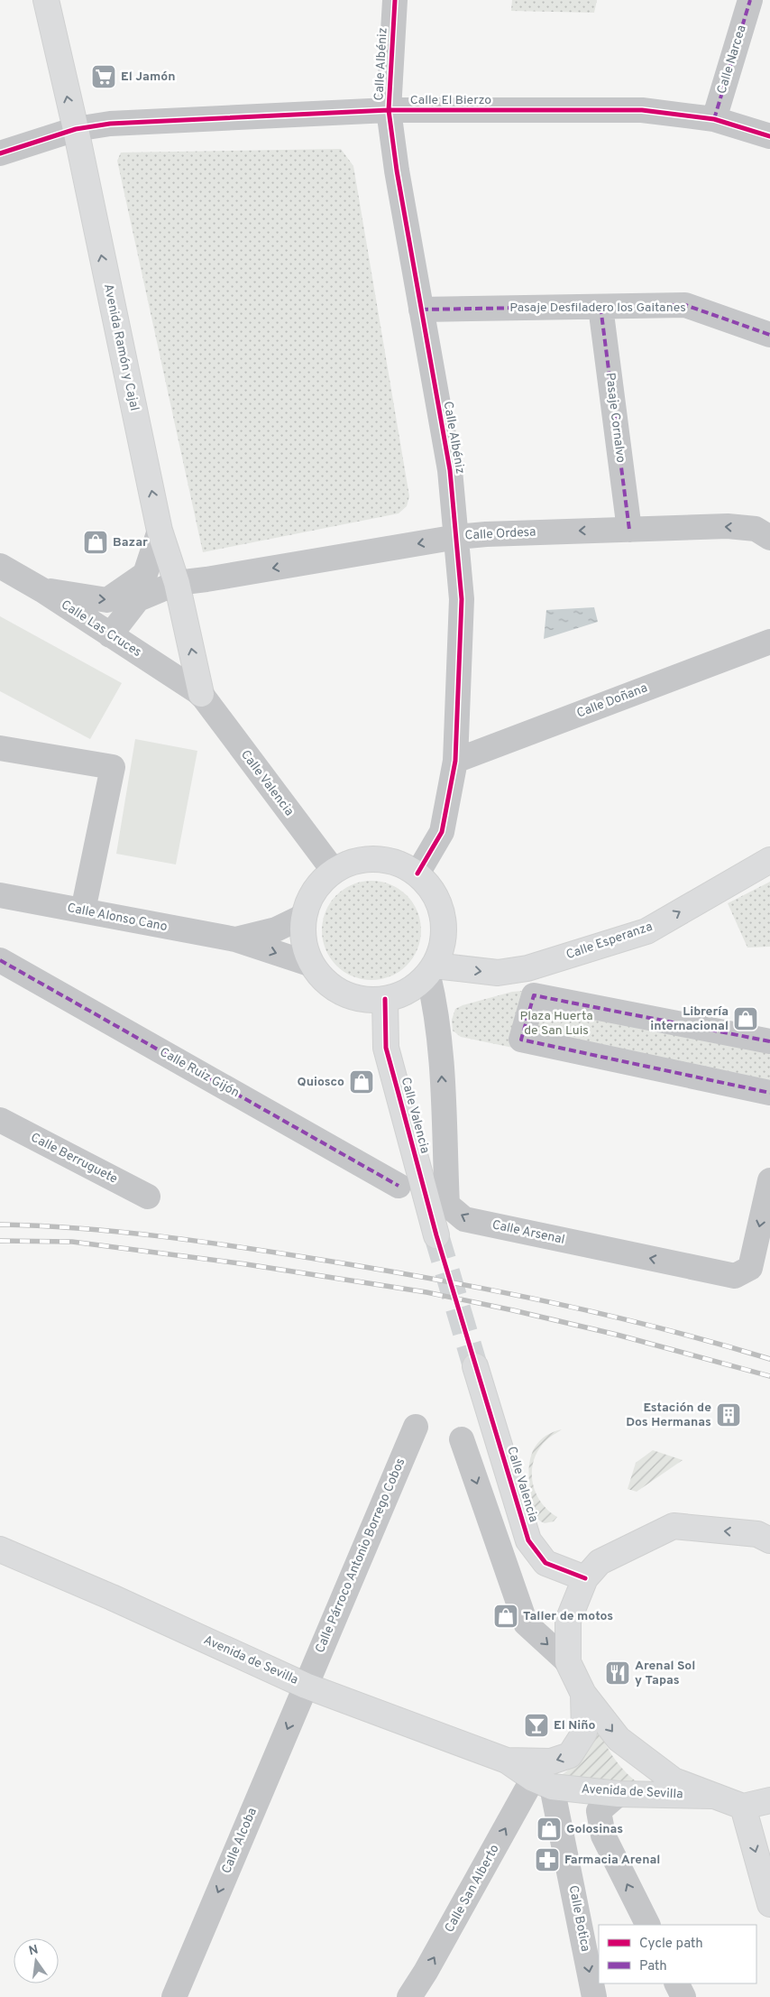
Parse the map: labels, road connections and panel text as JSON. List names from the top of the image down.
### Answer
{
  "streets": {
    "street": [
      "Calle Narcea",
      "Calle Albéniz",
      "Calle El Bierzo",
      "Pasaje Desfiladero los Gaitanes",
      "Avenida Ramón y Cajal",
      "Pasaje Cornalvo",
      "Calle Ordesa",
      "Calle Las Cruces",
      "Calle Doñana",
      "Calle Valencia",
      "Calle Alonso Cano",
      "Calle Esperanza",
      "Calle Ruiz Gijón",
      "Calle Berruguete",
      "Calle Arsenal",
      "Calle Párroco Antonio Borrego Cobos",
      "Avenida de Sevilla",
      "Calle Alcoba",
      "Calle San Alberto",
      "Calle Botica"
    ]
  },
  "crossings": [
    ["Calle Narcea", "Calle El Bierzo"],
    ["Calle Albéniz", "Calle El Bierzo"],
    ["Calle Albéniz", "Pasaje Desfiladero los Gaitanes"],
    ["Calle Albéniz", "Calle Ordesa"],
    ["Calle Albéniz", "Calle Doñana"],
    ["Calle Albéniz", "Calle Valencia"],
    ["Calle Albéniz", "Calle Alonso Cano"],
    ["Calle Albéniz", "Calle Esperanza"],
    ["Calle Albéniz", "Calle Arsenal"],
    ["Calle El Bierzo", "Avenida Ramón y Cajal"],
    ["Pasaje Desfiladero los Gaitanes", "Pasaje Cornalvo"],
    ["Avenida Ramón y Cajal", "Calle Ordesa"],
    ["Avenida Ramón y Cajal", "Calle Las Cruces"],
    ["Avenida Ramón y Cajal", "Calle Valencia"],
    ["Pasaje Cornalvo", "Calle Ordesa"],
    ["Calle Ordesa", "Calle Las Cruces"],
    ["Calle Las Cruces", "Calle Valencia"],
    ["Calle Valencia", "Calle Alonso Cano"],
    ["Calle Valencia", "Calle Esperanza"],
    ["Calle Valencia", "Calle Arsenal"],
    ["Calle Alonso Cano", "Calle Esperanza"],
    ["Calle Alonso Cano", "Calle Arsenal"],
    ["Calle Esperanza", "Calle Arsenal"],
    ["Calle Párroco Antonio Borrego Cobos", "Avenida de Sevilla"],
    ["Calle Párroco Antonio Borrego Cobos", "Calle Alcoba"],
    ["Avenida de Sevilla", "Calle Alcoba"],
    ["Avenida de Sevilla", "Calle San Alberto"],
    ["Avenida de Sevilla", "Calle Botica"],
    ["Calle San Alberto", "Calle Botica"]
  ],
  "one_way": [
    "Avenida Ramón y Cajal",
    "Calle Ordesa",
    "Calle Esperanza",
    "Calle Alcoba",
    "Calle San Alberto"
  ],
  "parks": ["Plaza Huerta de San Luis"],
  "places": {
    "supermarket": ["El Jamón"],
    "shop": [
      "Bazar",
      "Librería internacional",
      "Quiosco",
      "Taller de motos",
      "Golosinas"
    ],
    "building": ["Estación de Dos Hermanas"],
    "restaurant": ["Arenal Sol y Tapas"],
    "bar": ["El Niño"],
    "pharmacy": ["Farmacia Arenal"]
  },
  "legend": ["Cycle path", "Path"],
  "north": "top"
}
